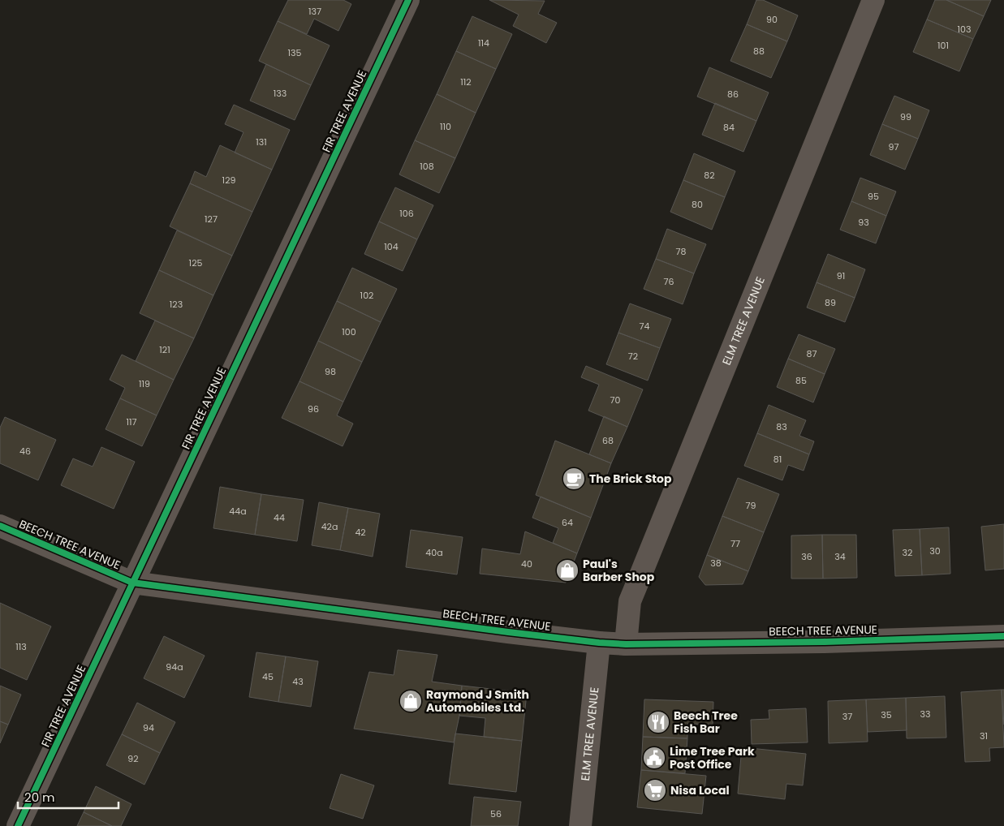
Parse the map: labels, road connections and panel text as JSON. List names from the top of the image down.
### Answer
{
  "streets": {
    "street": ["FIR TREE AVENUE", "ELM TREE AVENUE", "BEECH TREE AVENUE"]
  },
  "crossings": [
    ["FIR TREE AVENUE", "BEECH TREE AVENUE"],
    ["ELM TREE AVENUE", "BEECH TREE AVENUE"]
  ],
  "places": {
    "cafe": ["The Brick Stop"],
    "shop": ["Paul's Barber Shop", "Raymond J Smith Automobiles Ltd."],
    "restaurant": ["Beech Tree Fish Bar"],
    "public building": ["Lime Tree Park Post Office"],
    "supermarket": ["Nisa Local"]
  },
  "house_numbers": [
    "137",
    "90",
    "103",
    "114",
    "101",
    "88",
    "135",
    "112",
    "133",
    "86",
    "99",
    "110",
    "84",
    "131",
    "97",
    "108",
    "82",
    "129",
    "95",
    "80",
    "106",
    "127",
    "93",
    "104",
    "78",
    "125",
    "91",
    "76",
    "102",
    "89",
    "123",
    "74",
    "100",
    "121",
    "87",
    "72",
    "98",
    "85",
    "119",
    "70",
    "96",
    "117",
    "83",
    "68",
    "46",
    "81",
    "79",
    "44a",
    "44",
    "64",
    "42a",
    "42",
    "77",
    "30",
    "40a",
    "32",
    "36",
    "34",
    "38",
    "40",
    "113",
    "94a",
    "45",
    "43",
    "33",
    "35",
    "37",
    "94",
    "31",
    "92",
    "56"
  ],
  "scale_bar": "20 m"
}
